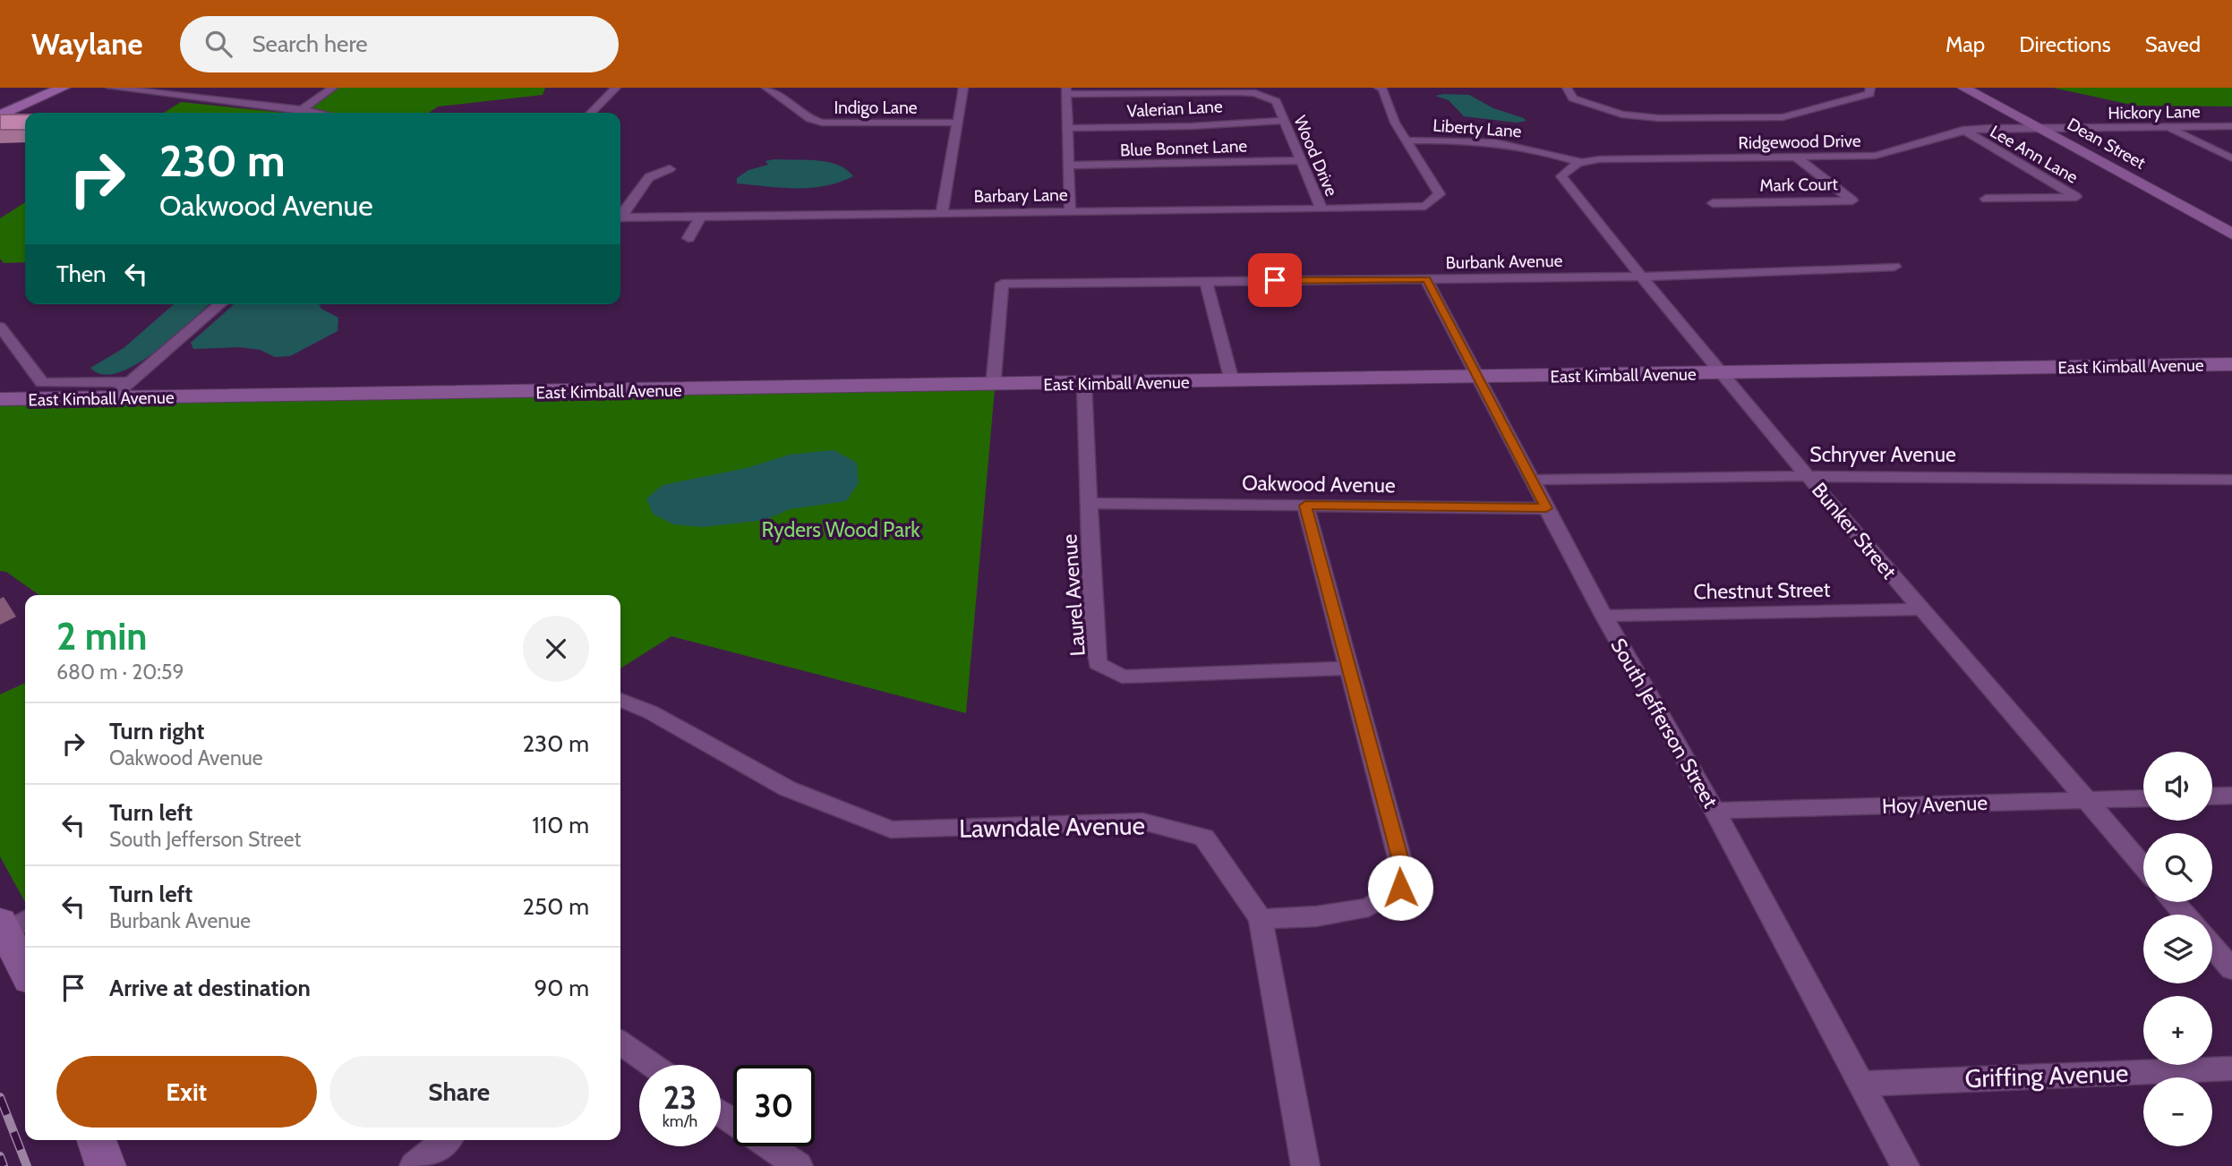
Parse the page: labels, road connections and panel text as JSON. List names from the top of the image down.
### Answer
{
  "streets": {
    "street": [
      "Indigo Lane",
      "Valerian Lane",
      "Hickory Lane",
      "Liberty Lane",
      "Ridgewood Drive",
      "Dean Street",
      "Blue Bonnet Lane",
      "Lee Ann Lane",
      "Wood Drive",
      "Mark Court",
      "Barbary Lane",
      "Burbank Avenue",
      "East Kimball Avenue",
      "Schryver Avenue",
      "Oakwood Avenue",
      "Bunker Street",
      "Chestnut Street",
      "Laurel Avenue",
      "South Jefferson Street",
      "Hoy Avenue",
      "Lawndale Avenue",
      "Griffing Avenue"
    ]
  },
  "crossings": [
    ["Valerian Lane", "Wood Drive"],
    ["Hickory Lane", "Ridgewood Drive"],
    ["Hickory Lane", "Dean Street"],
    ["Liberty Lane", "Ridgewood Drive"],
    ["Liberty Lane", "Barbary Lane"],
    ["Liberty Lane", "Bunker Street"],
    ["Ridgewood Drive", "Dean Street"],
    ["Ridgewood Drive", "Lee Ann Lane"],
    ["Ridgewood Drive", "Mark Court"],
    ["Ridgewood Drive", "Bunker Street"],
    ["Blue Bonnet Lane", "Wood Drive"],
    ["Wood Drive", "Barbary Lane"],
    ["Burbank Avenue", "Bunker Street"],
    ["Burbank Avenue", "South Jefferson Street"],
    ["East Kimball Avenue", "Bunker Street"],
    ["East Kimball Avenue", "Laurel Avenue"],
    ["East Kimball Avenue", "South Jefferson Street"],
    ["Schryver Avenue", "Bunker Street"],
    ["Schryver Avenue", "South Jefferson Street"],
    ["Oakwood Avenue", "Laurel Avenue"],
    ["Oakwood Avenue", "South Jefferson Street"],
    ["Bunker Street", "Chestnut Street"],
    ["Bunker Street", "Hoy Avenue"],
    ["Chestnut Street", "South Jefferson Street"],
    ["South Jefferson Street", "Hoy Avenue"],
    ["South Jefferson Street", "Griffing Avenue"]
  ],
  "parks": ["Ryders Wood Park"],
  "page": {
    "header": "Waylane",
    "search": "Search here",
    "nav": ["Map", "Directions", "Saved"],
    "turn": ["230 m", "Oakwood Avenue"],
    "then": "Then",
    "heading": ["2 min", "680 m · 20:59"],
    "list": [
      {
        "name": "Turn right",
        "note": "Oakwood Avenue",
        "value": "230 m"
      },
      {
        "name": "Turn left",
        "note": "South Jefferson Street",
        "value": "110 m"
      },
      {
        "name": "Turn left",
        "note": "Burbank Avenue",
        "value": "250 m"
      },
      {
        "name": "Arrive at destination",
        "value": "90 m"
      }
    ],
    "map_buttons": ["+", "−"],
    "buttons": ["Exit", "Share"],
    "speed": "23 km/h",
    "limit": "30"
  }
}
